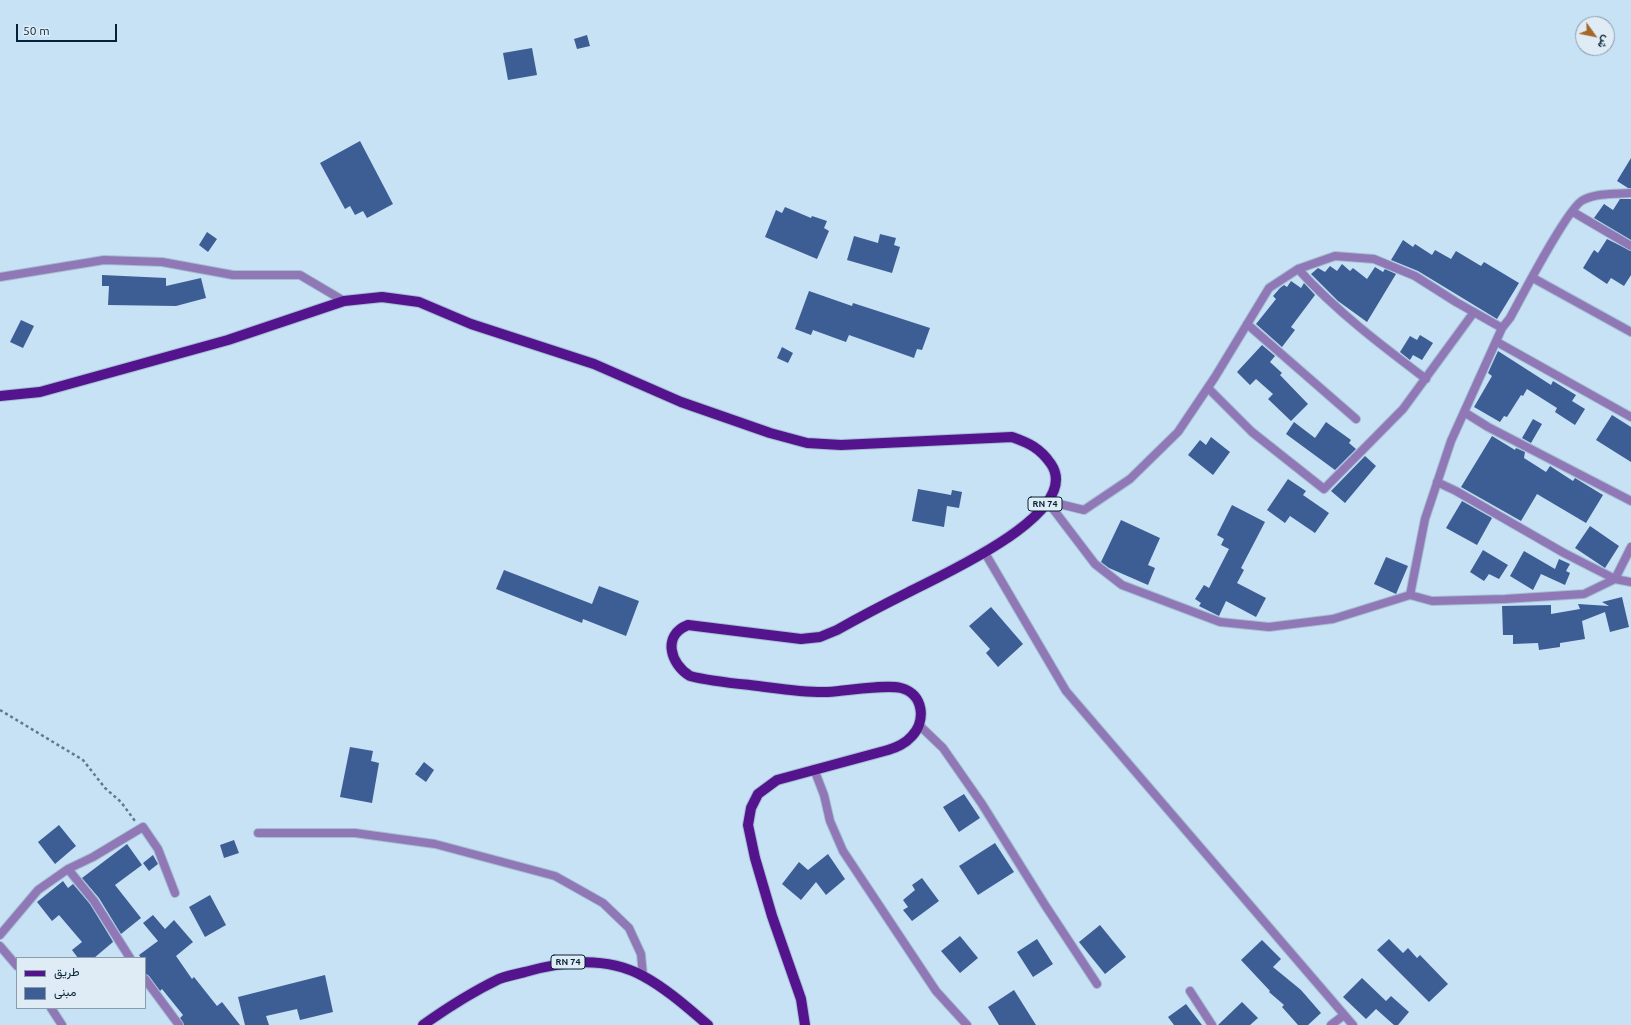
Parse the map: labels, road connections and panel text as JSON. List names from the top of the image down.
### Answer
{
  "streets": {
    "main road": ["RN 74"]
  },
  "legend": ["طريق", "مبنى"],
  "scale_bar": "50 m",
  "north": "bottom right"
}
